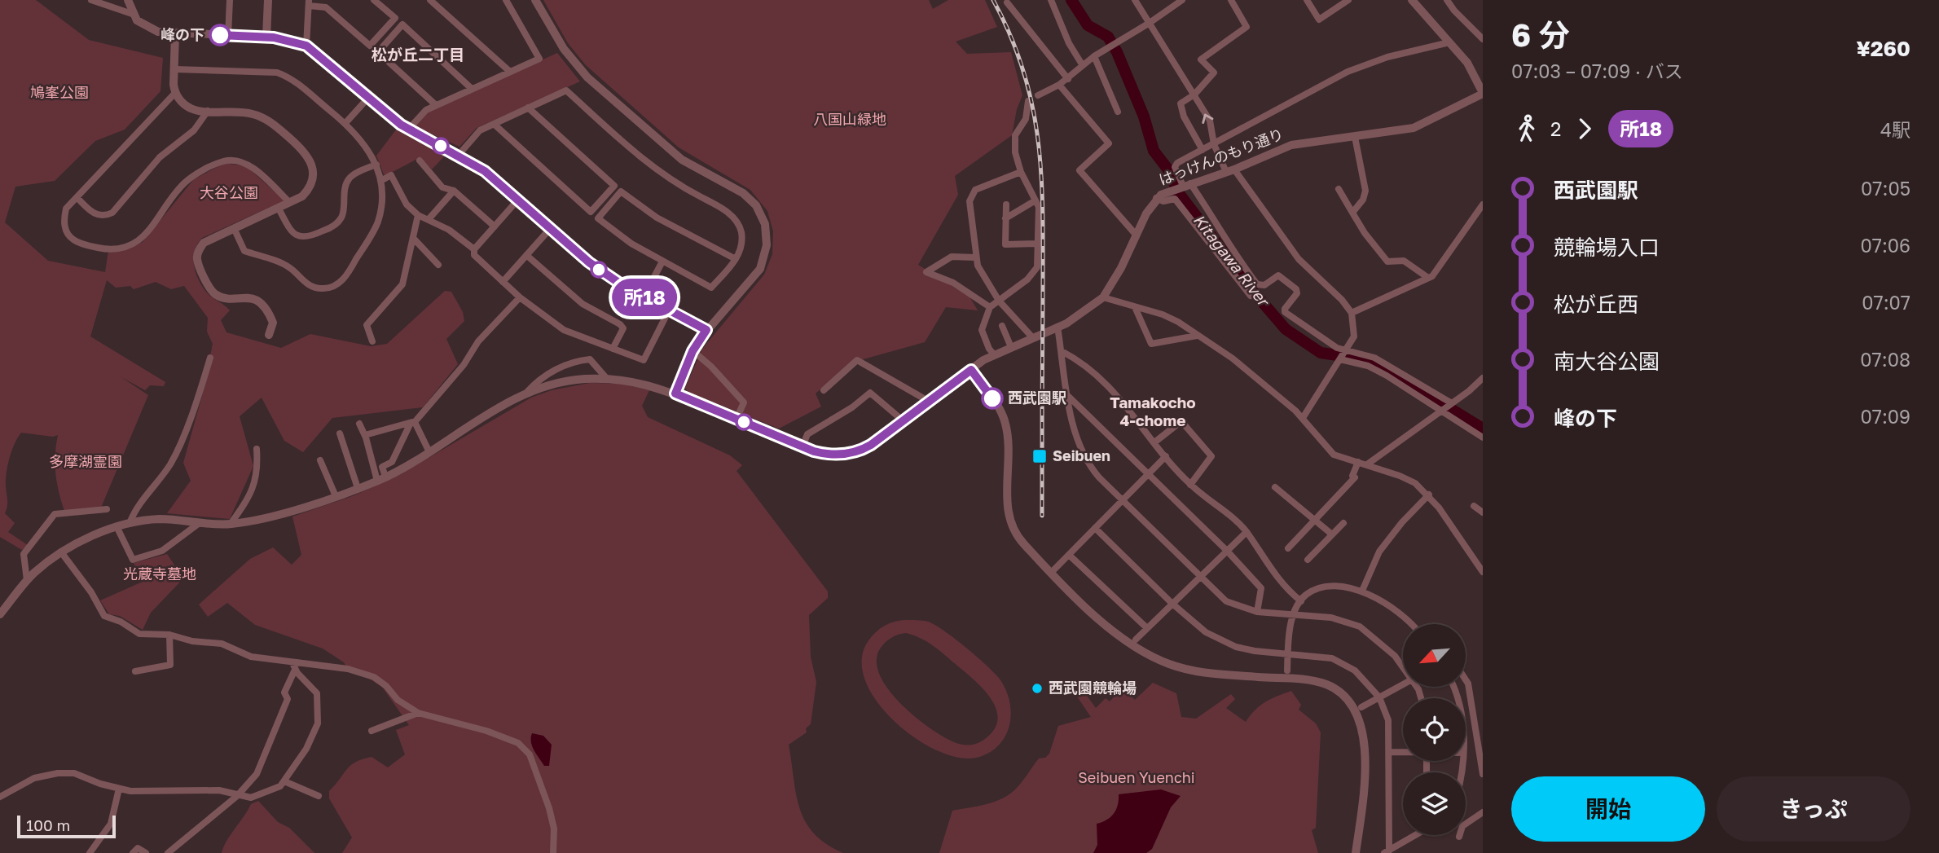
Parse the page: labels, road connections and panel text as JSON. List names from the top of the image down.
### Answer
{
  "streets": {
    "street": ["はっけんのもり通り"]
  },
  "districts": ["松が丘二丁目", "Tamakocho 4-chome"],
  "water": ["Kitagawa River"],
  "parks": [
    "鳩峯公園",
    "八国山緑地",
    "大谷公園",
    "多摩湖霊園",
    "光蔵寺墓地",
    "Seibuen Yuenchi"
  ],
  "places": {
    "other": ["峰の下", "西武園駅", "西武園競輪場"],
    "transit": ["Seibuen"]
  },
  "lines": ["bus line 所18"],
  "scale_bar": "100 m",
  "north": "bottom left",
  "page": {
    "on_map": "所18",
    "heading": ["6 分", "07:03 – 07:09 · バス", "¥260"],
    "legs": ["2", "所18", "4駅"],
    "list": [
      {
        "name": "西武園駅",
        "value": "07:05"
      },
      {
        "name": "競輪場入口",
        "value": "07:06"
      },
      {
        "name": "松が丘西",
        "value": "07:07"
      },
      {
        "name": "南大谷公園",
        "value": "07:08"
      },
      {
        "name": "峰の下",
        "value": "07:09"
      }
    ],
    "buttons": ["開始", "きっぷ"],
    "scale": "100 m"
  }
}
